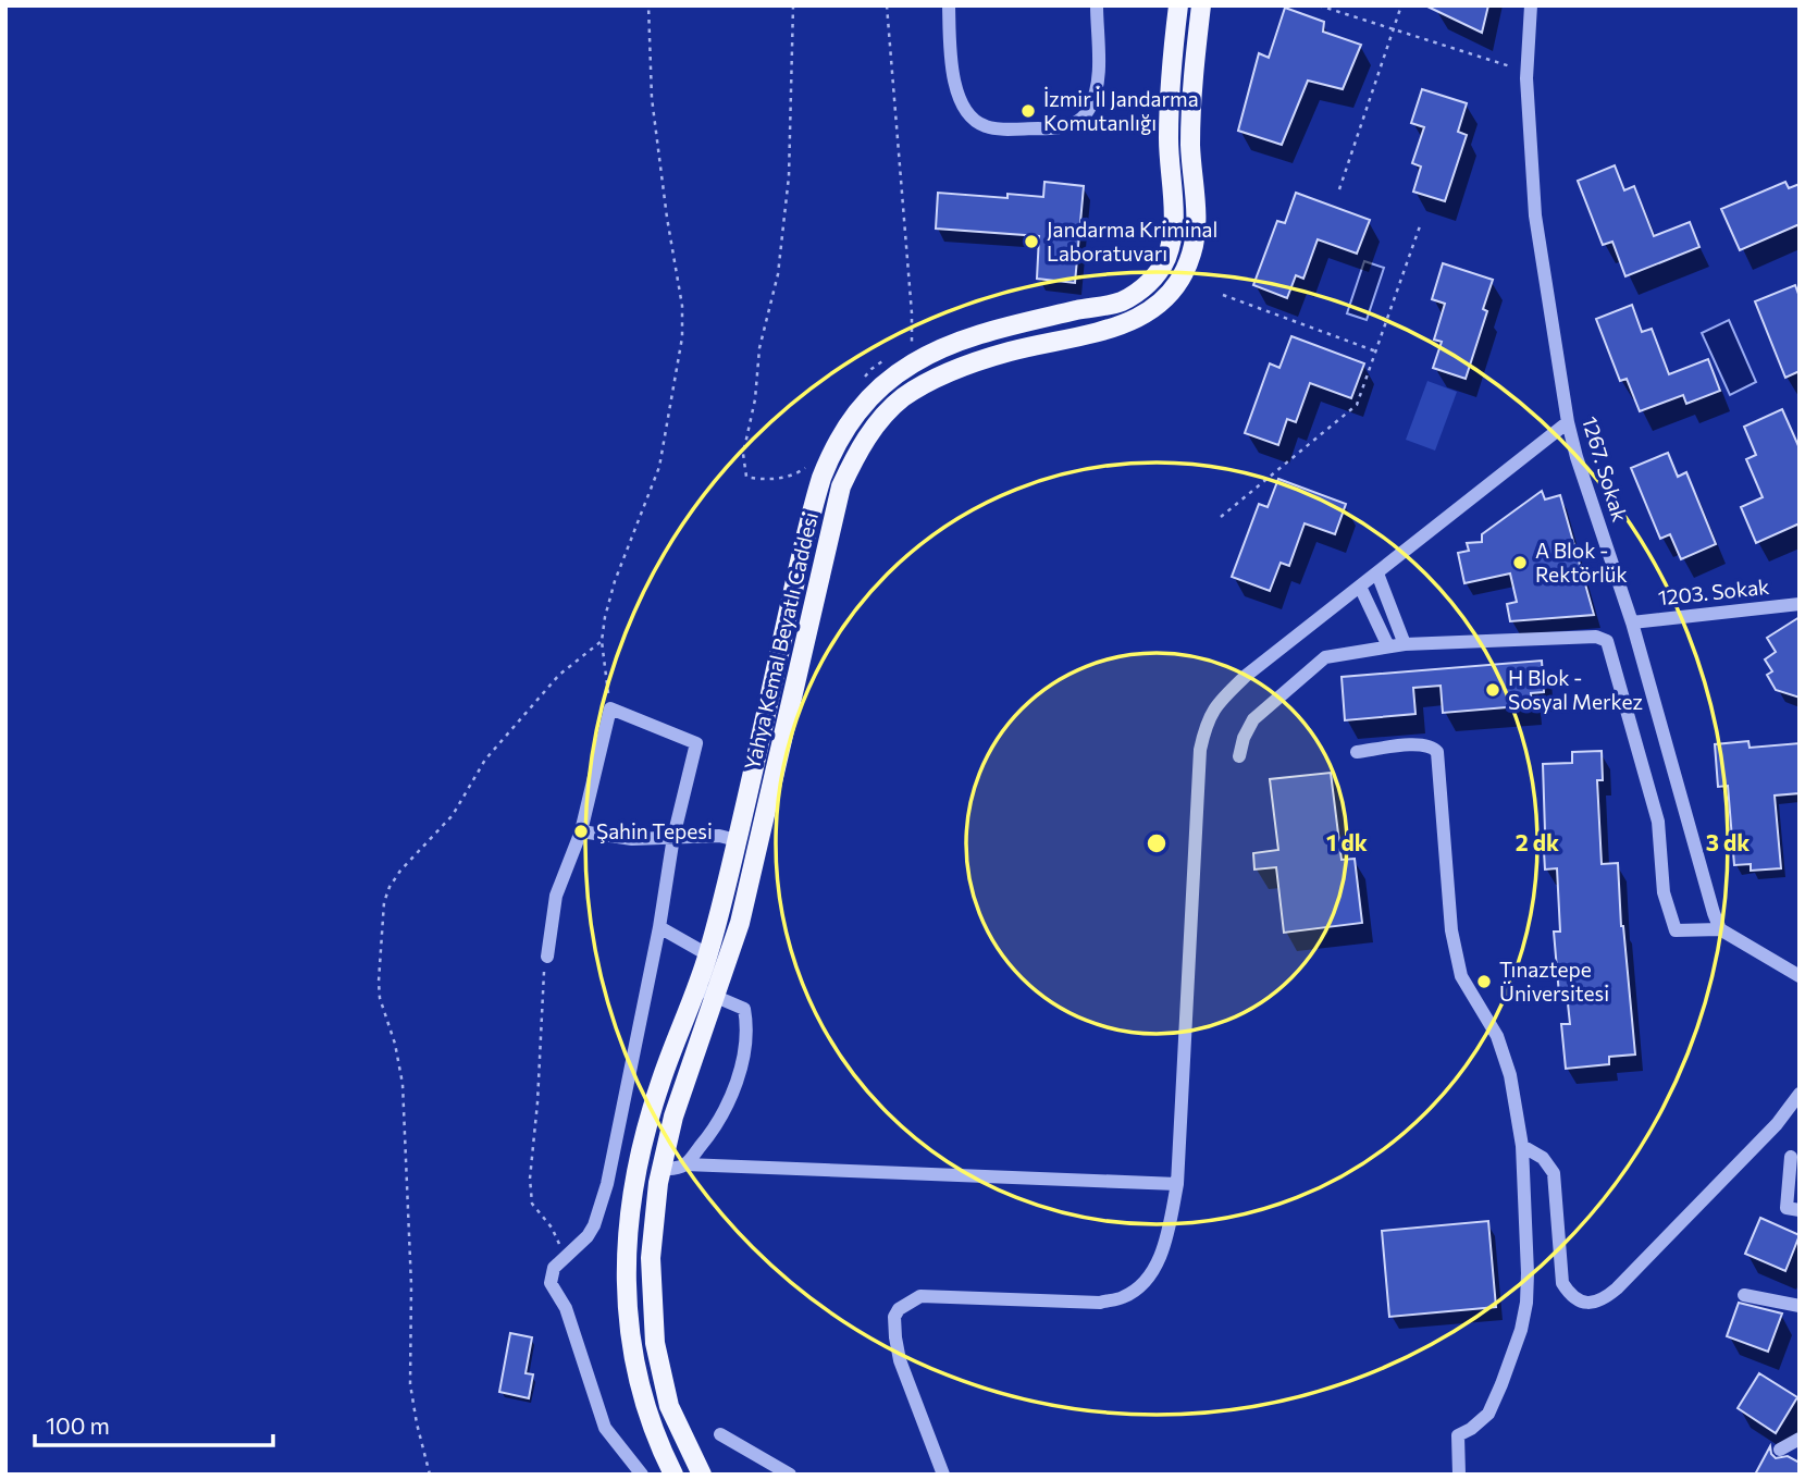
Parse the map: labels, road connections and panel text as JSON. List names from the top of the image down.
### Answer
{
  "streets": {
    "main road": ["Yahya Kemal Beyatlı Caddesi"],
    "street": ["1267. Sokak", "1203. Sokak"]
  },
  "crossings": [
    ["1267. Sokak", "1203. Sokak"]
  ],
  "places": [
    "İzmir İl Jandarma Komutanlığı",
    "Jandarma Kriminal Laboratuvarı",
    "A Blok - Rektörlük",
    "H Blok - Sosyal Merkez",
    "Şahin Tepesi",
    "Tınaztepe Üniversitesi"
  ],
  "scale_bar": "100 m",
  "rings": ["1 dk", "2 dk", "3 dk"]
}
